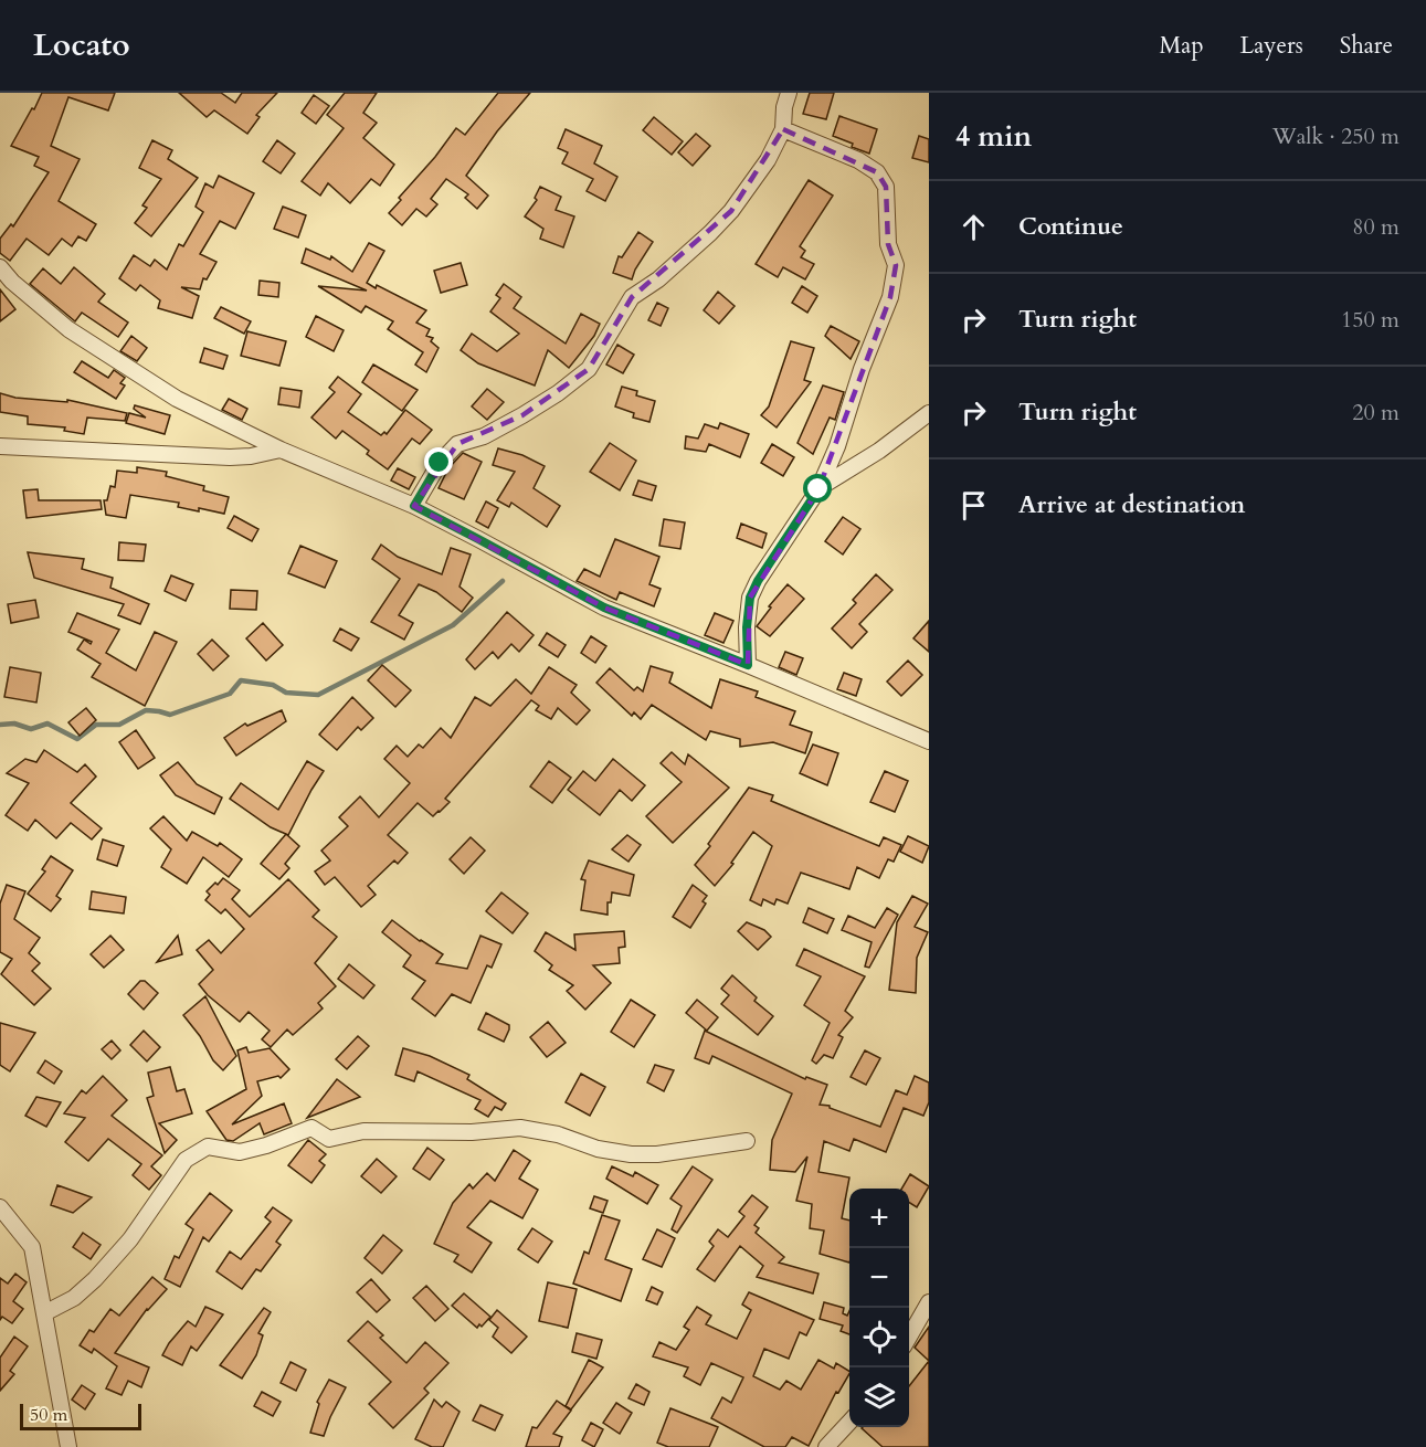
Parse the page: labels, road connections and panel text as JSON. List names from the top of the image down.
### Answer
{
  "scale_bar": "50 m",
  "page": {
    "header": "Locato",
    "nav": ["Map", "Layers", "Share"],
    "heading": ["4 min", "Walk · 250 m"],
    "list": [
      ["Continue", "80 m"],
      ["Turn right", "150 m"],
      ["Turn right", "20 m"],
      "Arrive at destination"
    ],
    "map_buttons": ["+", "−"],
    "scale": "50 m"
  }
}
